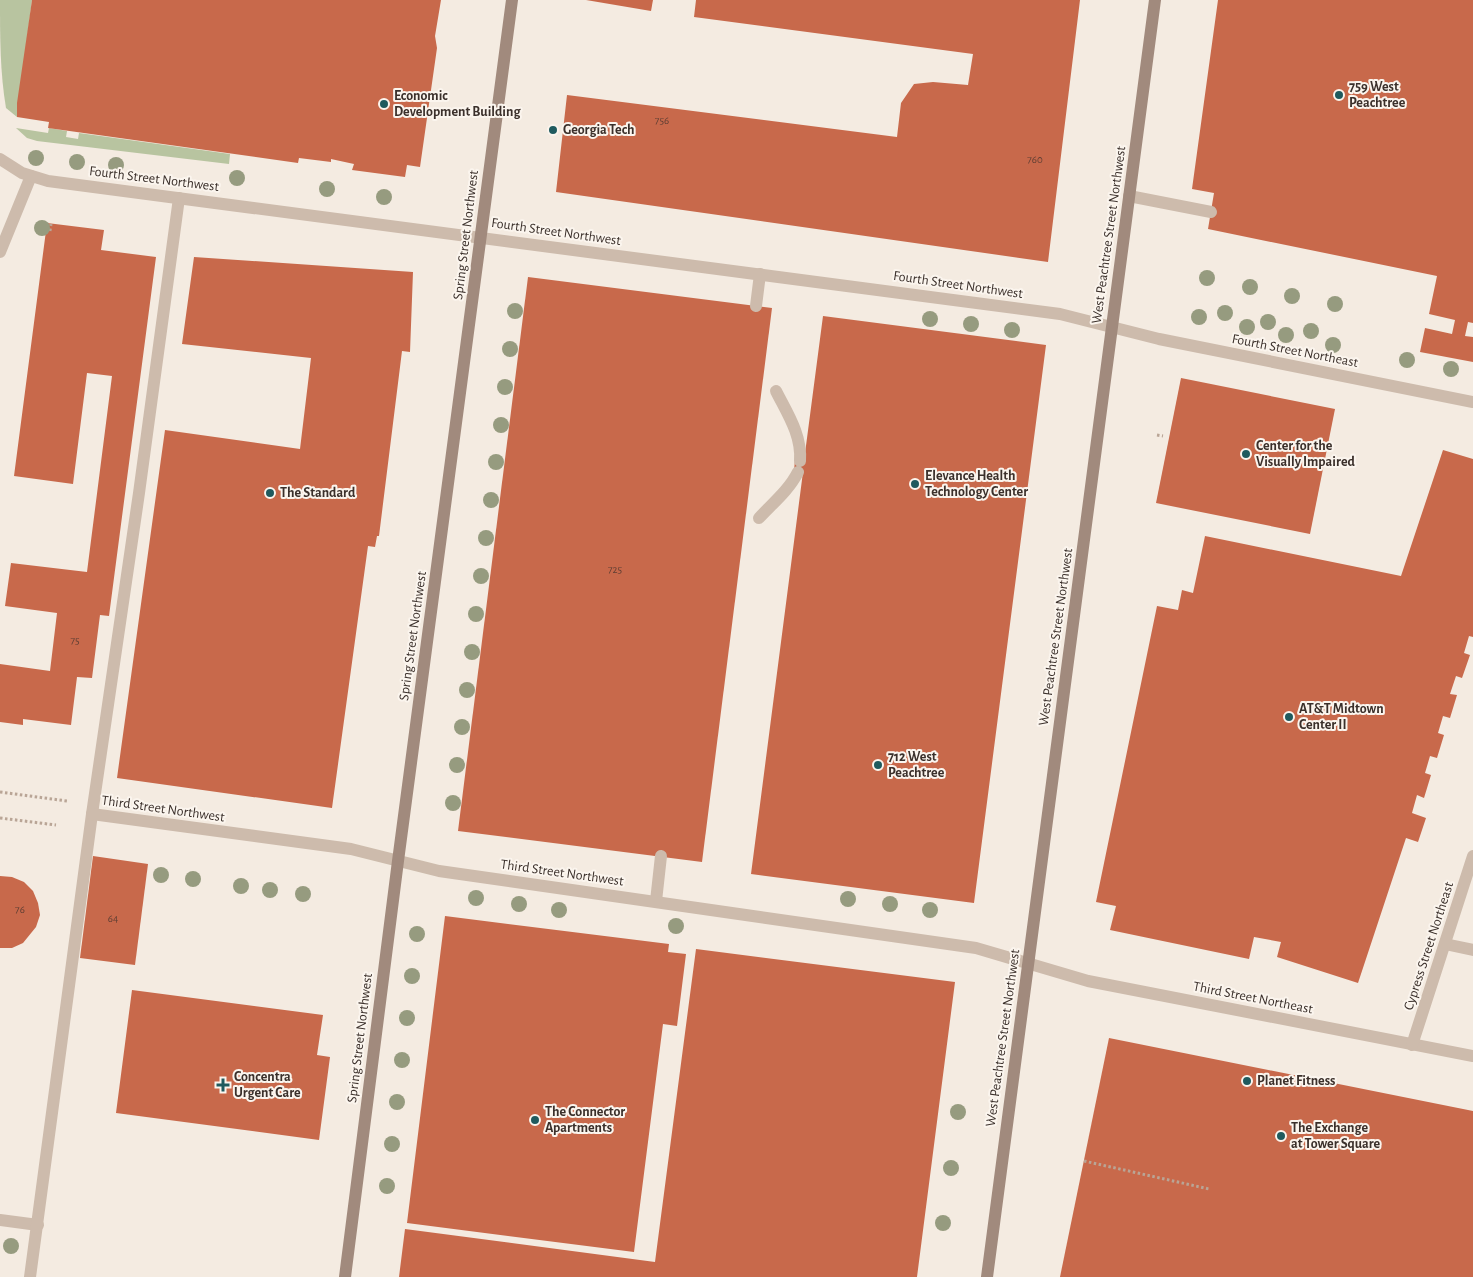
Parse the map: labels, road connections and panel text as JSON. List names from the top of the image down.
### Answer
{
  "streets": {
    "main road": ["Spring Street Northwest", "West Peachtree Street Northwest"],
    "street": [
      "Fourth Street Northwest",
      "Fourth Street Northeast",
      "Third Street Northwest",
      "Cypress Street Northeast",
      "Third Street Northeast"
    ]
  },
  "crossings": [
    ["Fourth Street Northwest", "Spring Street Northwest"],
    ["Fourth Street Northwest", "West Peachtree Street Northwest"],
    ["Fourth Street Northwest", "Fourth Street Northeast"],
    ["Spring Street Northwest", "Third Street Northwest"],
    ["West Peachtree Street Northwest", "Fourth Street Northeast"],
    ["West Peachtree Street Northwest", "Third Street Northwest"],
    ["West Peachtree Street Northwest", "Third Street Northeast"],
    ["Third Street Northwest", "Third Street Northeast"],
    ["Cypress Street Northeast", "Third Street Northeast"]
  ],
  "places": {
    "other": [
      "759 West Peachtree",
      "Economic Development Building",
      "Georgia Tech",
      "Center for the Visually Impaired",
      "Elevance Health Technology Center",
      "The Standard",
      "AT&T Midtown Center II",
      "712 West Peachtree",
      "Planet Fitness",
      "The Connector Apartments",
      "The Exchange at Tower Square"
    ],
    "health": ["Concentra Urgent Care"]
  },
  "house_numbers": [
    "756",
    "760",
    "725",
    "75",
    "76",
    "64"
  ]
}
